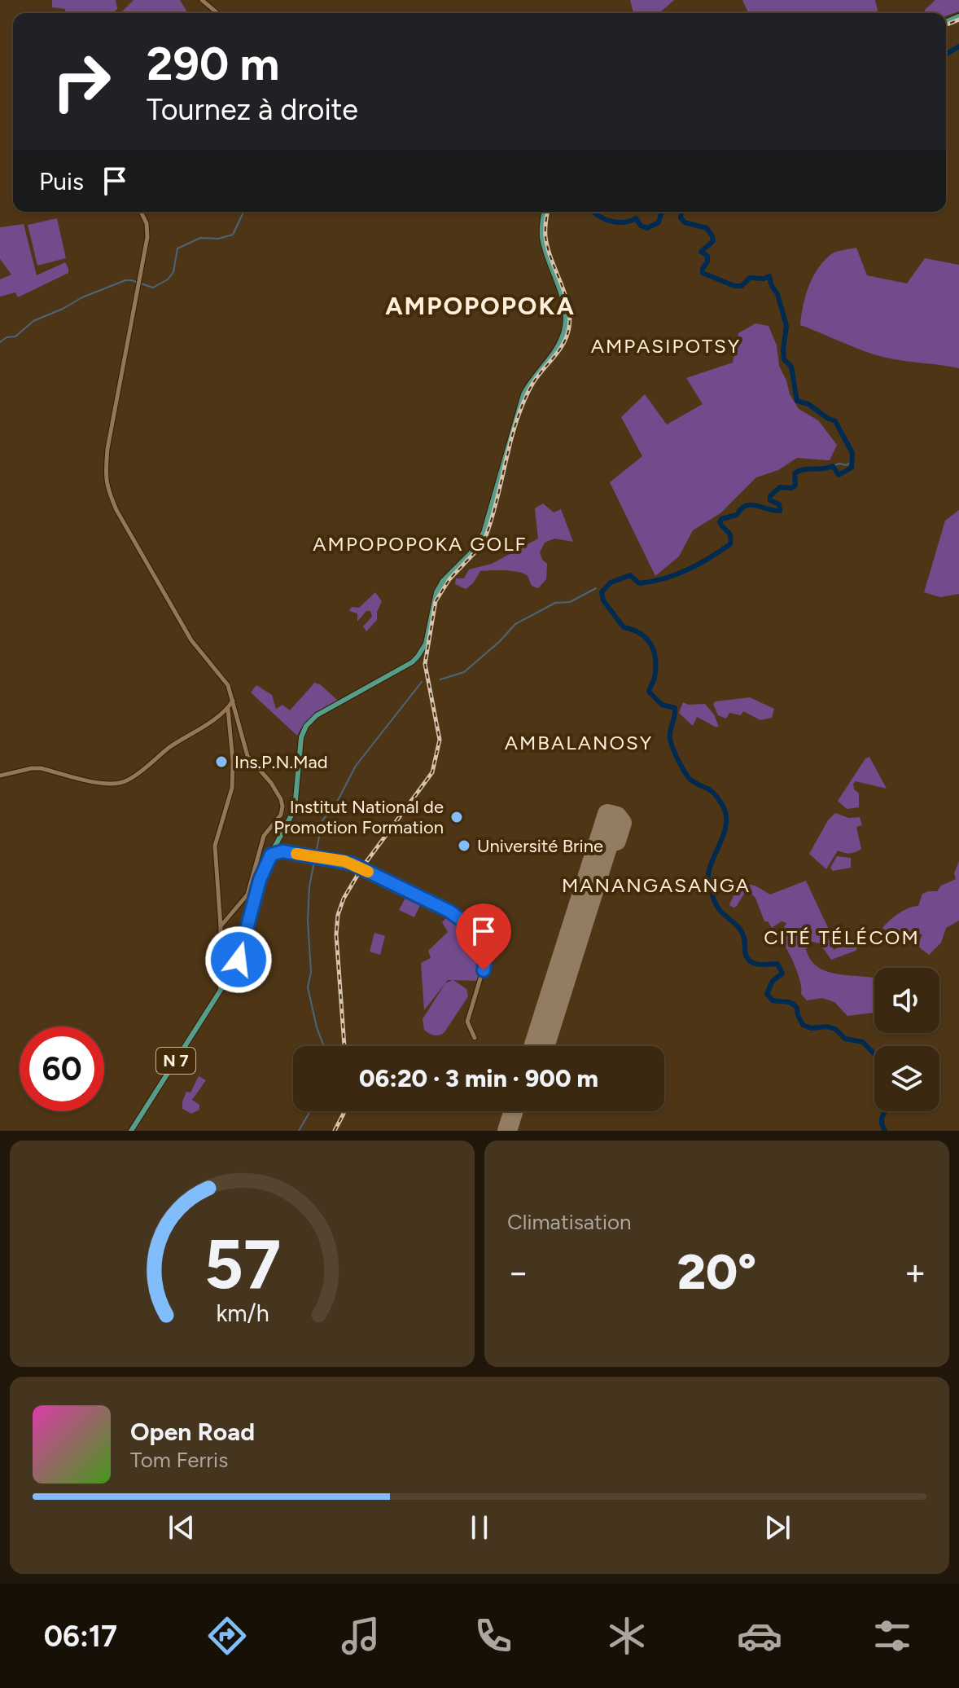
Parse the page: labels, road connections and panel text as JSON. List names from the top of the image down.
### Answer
{
  "streets": {
    "main road": ["N 7"]
  },
  "districts": [
    "AMPOPOPOKA",
    "AMPASIPOTSY",
    "AMPOPOPOKA GOLF",
    "AMBALANOSY",
    "MANANGASANGA",
    "CITÉ TÉLÉCOM"
  ],
  "places": ["Ins.P.N.Mad", "Institut National de Promotion Formation", "Université Brine"],
  "page": {
    "turn": ["290 m", "Tournez à droite"],
    "then": "Puis",
    "limit": "60",
    "trip": "06:20 · 3 min · 900 m",
    "tile": "Climatisation",
    "heat": ["−", "20°", "+"],
    "song": ["Open Road", "Tom Ferris"],
    "tabs": "06:17",
    "gauge": ["57", "km/h"]
  }
}
